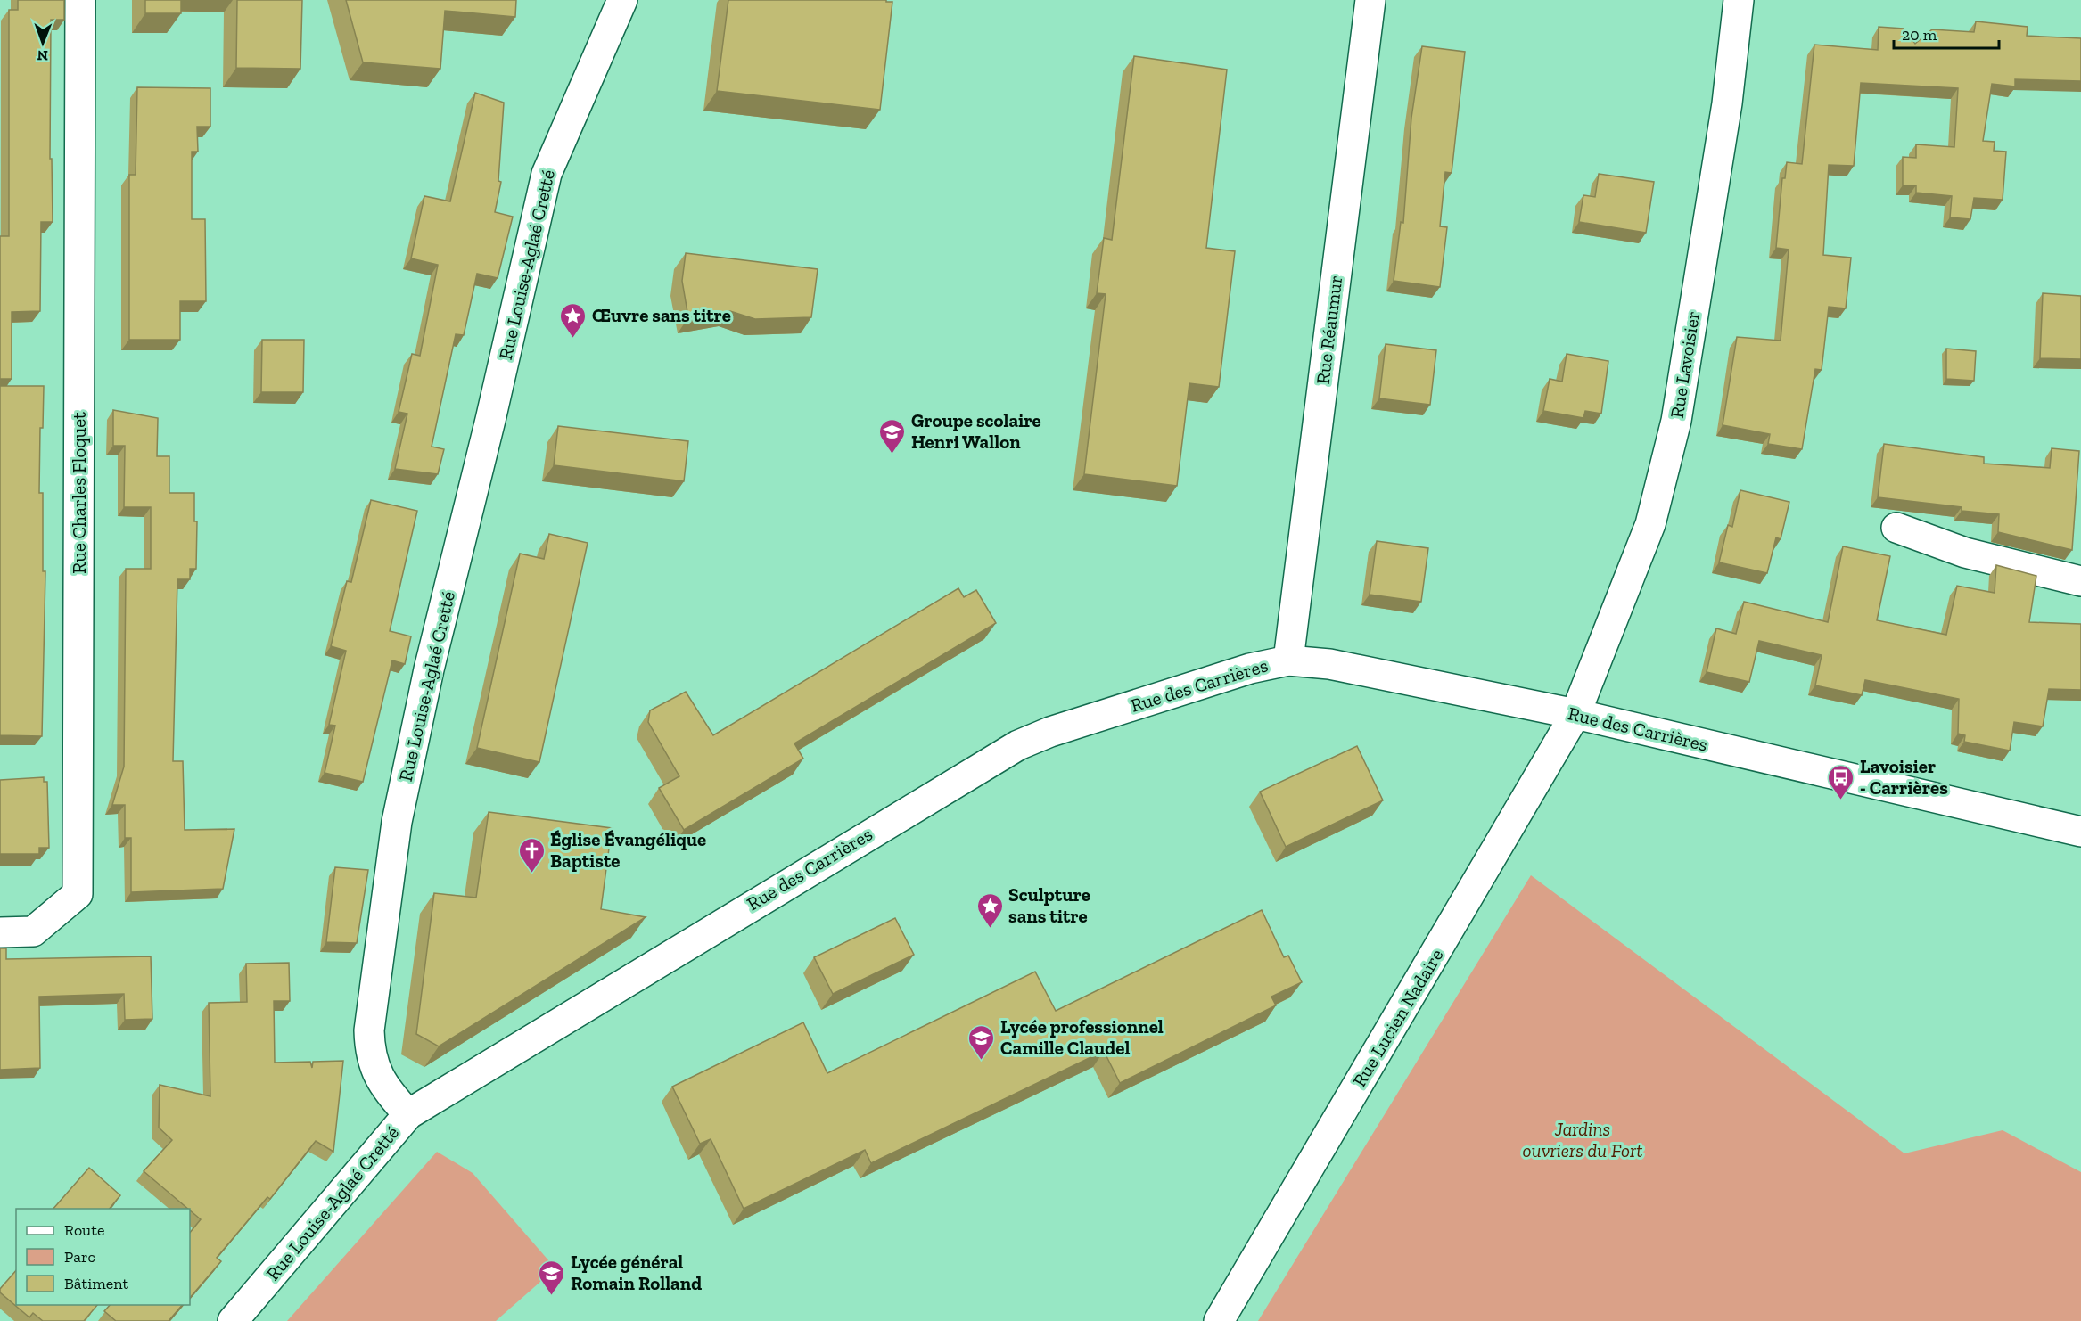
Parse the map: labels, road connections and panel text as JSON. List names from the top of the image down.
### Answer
{
  "streets": {
    "street": [
      "Rue Louise-Aglaé Cretté",
      "Rue Réaumur",
      "Rue Lavoisier",
      "Rue Charles Floquet",
      "Rue des Carrières",
      "Rue Lucien Nadaire"
    ]
  },
  "crossings": [
    ["Rue Louise-Aglaé Cretté", "Rue des Carrières"],
    ["Rue Réaumur", "Rue des Carrières"],
    ["Rue Lavoisier", "Rue des Carrières"],
    ["Rue Lavoisier", "Rue Lucien Nadaire"],
    ["Rue des Carrières", "Rue Lucien Nadaire"]
  ],
  "parks": ["Jardins ouvriers du Fort"],
  "places": {
    "place": ["Œuvre sans titre", "Sculpture sans titre"],
    "school or university": ["Groupe scolaire Henri Wallon", "Lycée professionnel Camille Claudel", "Lycée général Romain Rolland"],
    "bus stop": ["Lavoisier - Carrières"],
    "church": ["Église Évangélique Baptiste"]
  },
  "legend": ["Route", "Parc", "Bâtiment"],
  "scale_bar": "20 m",
  "north": "bottom"
}
